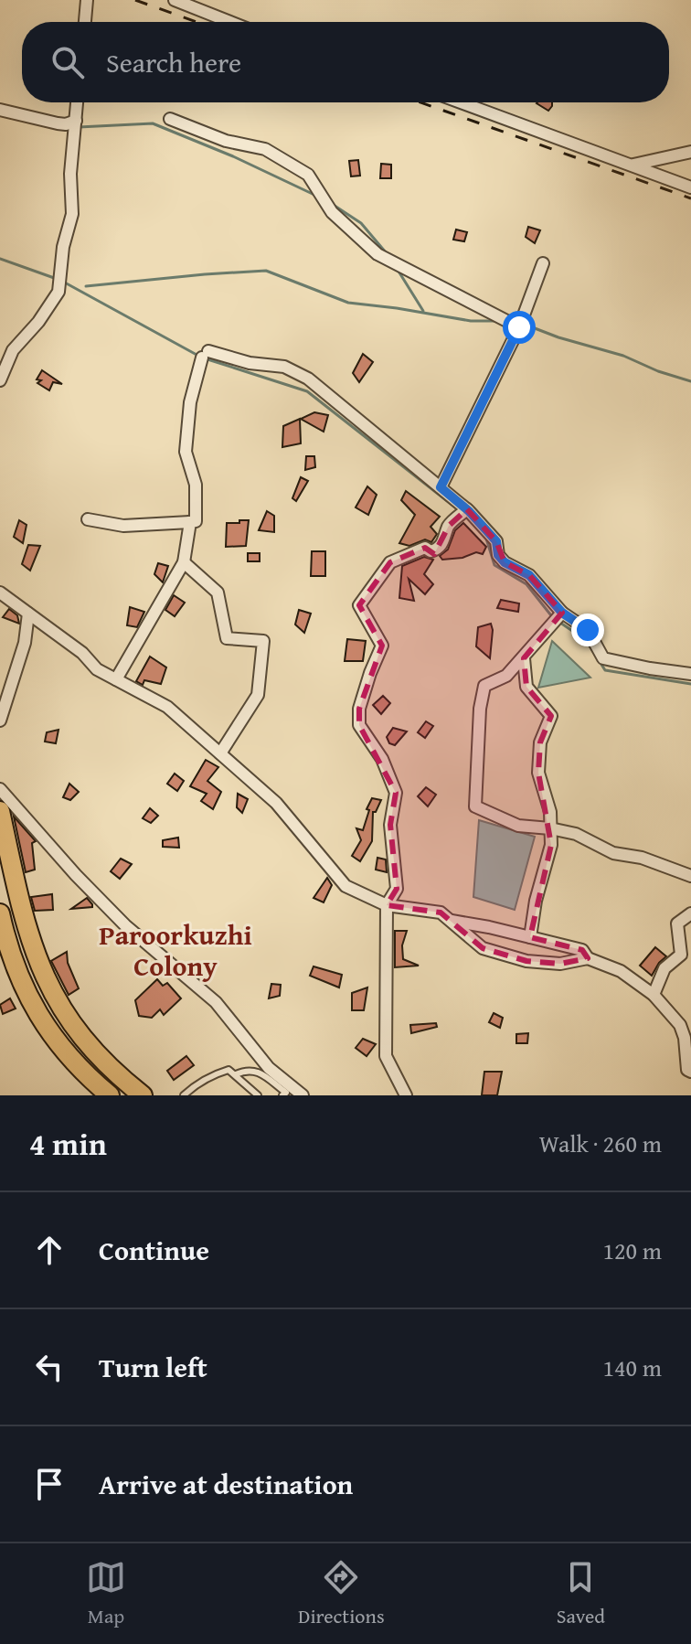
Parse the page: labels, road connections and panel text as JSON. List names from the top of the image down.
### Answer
{
  "districts": ["Paroorkuzhi Colony"],
  "page": {
    "search": "Search here",
    "heading": ["4 min", "Walk · 260 m"],
    "list": [
      ["Continue", "120 m"],
      ["Turn left", "140 m"],
      "Arrive at destination"
    ],
    "nav": ["Map", "Directions", "Saved"]
  }
}
